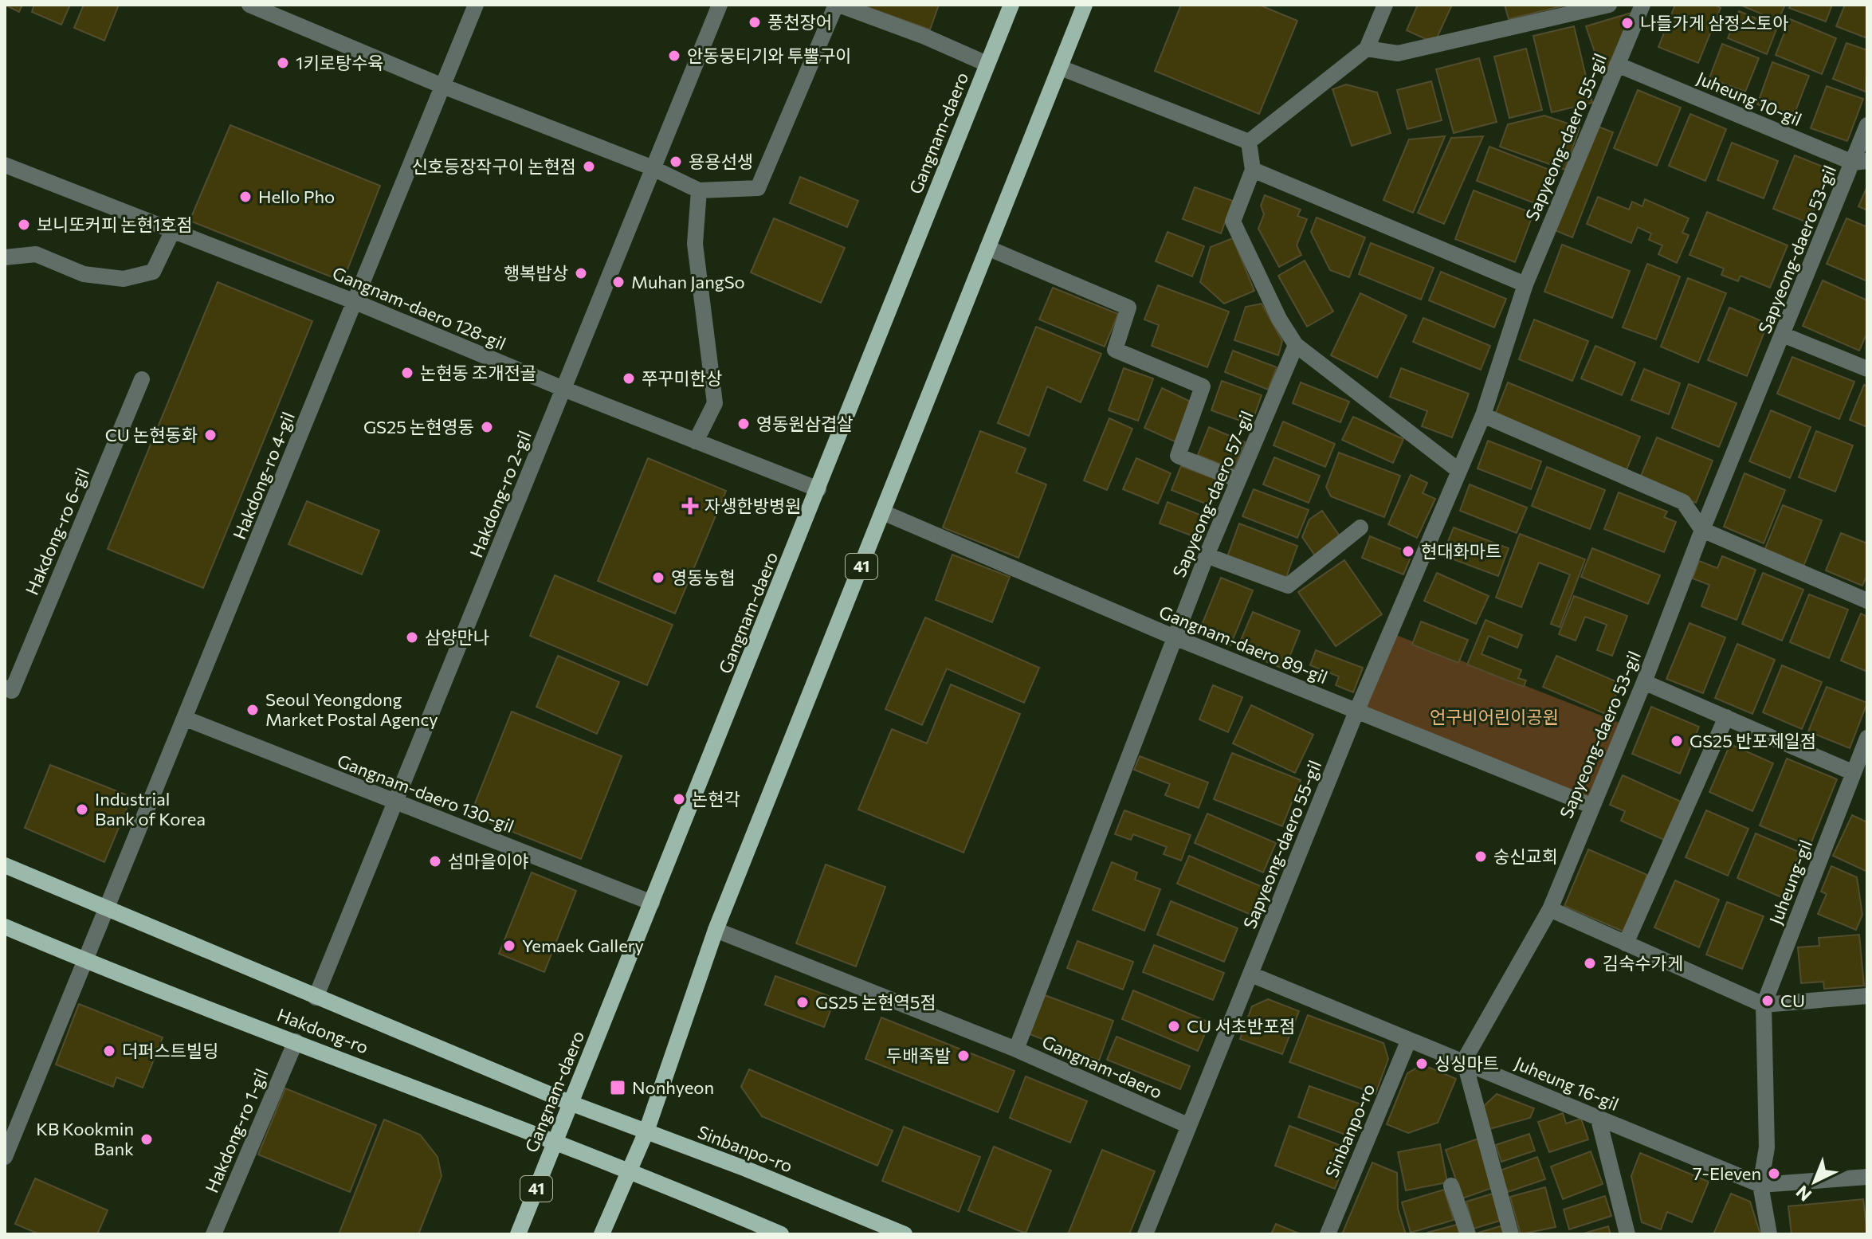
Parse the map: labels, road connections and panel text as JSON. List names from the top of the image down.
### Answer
{
  "streets": {
    "main road": [
      "Gangnam-daero",
      "41",
      "Hakdong-ro",
      "Sinbanpo-ro"
    ],
    "street": [
      "Juheung 10-gil",
      "Sapyeong-daero 55-gil",
      "Sapyeong-daero 53-gil",
      "Gangnam-daero 128-gil",
      "Hakdong-ro 4-gil",
      "Hakdong-ro 2-gil",
      "Sapyeong-daero 57-gil",
      "Hakdong-ro 6-gil",
      "Gangnam-daero 89-gil",
      "Gangnam-daero 130-gil",
      "Juheung-gil",
      "Juheung 16-gil",
      "Hakdong-ro 1-gil"
    ]
  },
  "crossings": [
    ["Juheung 10-gil", "Sapyeong-daero 55-gil"],
    ["Juheung 10-gil", "Sapyeong-daero 53-gil"],
    ["Gangnam-daero", "Sapyeong-daero 55-gil"],
    ["Gangnam-daero", "Gangnam-daero 128-gil"],
    ["Gangnam-daero", "Sapyeong-daero 57-gil"],
    ["Gangnam-daero", "41"],
    ["Gangnam-daero", "Gangnam-daero 130-gil"],
    ["Gangnam-daero", "Hakdong-ro"],
    ["Gangnam-daero", "Sinbanpo-ro"],
    ["Sapyeong-daero 55-gil", "Gangnam-daero 89-gil"],
    ["Sapyeong-daero 55-gil", "Juheung 16-gil"],
    ["Sapyeong-daero 53-gil", "Gangnam-daero 89-gil"],
    ["Sapyeong-daero 53-gil", "Juheung 16-gil"],
    ["Gangnam-daero 128-gil", "Hakdong-ro 4-gil"],
    ["Gangnam-daero 128-gil", "Hakdong-ro 2-gil"],
    ["Hakdong-ro 4-gil", "Gangnam-daero 130-gil"],
    ["Hakdong-ro 4-gil", "Hakdong-ro"],
    ["Hakdong-ro 2-gil", "Gangnam-daero 130-gil"],
    ["Hakdong-ro 2-gil", "Hakdong-ro"],
    ["Sapyeong-daero 57-gil", "Gangnam-daero 89-gil"],
    ["41", "Gangnam-daero 89-gil"],
    ["41", "Hakdong-ro"],
    ["41", "Sinbanpo-ro"],
    ["Juheung-gil", "Juheung 16-gil"],
    ["Hakdong-ro", "Hakdong-ro 1-gil"],
    ["Hakdong-ro", "Sinbanpo-ro"],
    ["Juheung 16-gil", "Sinbanpo-ro"]
  ],
  "parks": ["언구비어린이공원"],
  "places": {
    "other": [
      "풍천장어",
      "나들가게 삼정스토아",
      "안동뭉티기와 투뿔구이",
      "1키로탕수육",
      "용용선생",
      "신호등장작구이 논현점",
      "Hello Pho",
      "보니또커피 논현1호점",
      "행복밥상",
      "Muhan JangSo",
      "논현동 조개전골",
      "쭈꾸미한상",
      "영동원삼겹살",
      "GS25 논현영동",
      "CU 논현동화",
      "현대화마트",
      "영동농협",
      "삼양만나",
      "Seoul Yeongdong Market Postal Agency",
      "GS25 반포제일점",
      "논현각",
      "Industrial Bank of Korea",
      "숭신교회",
      "섬마을이야",
      "Yemaek Gallery",
      "김숙수가게",
      "CU",
      "GS25 논현역5점",
      "CU 서초반포점",
      "더퍼스트빌딩",
      "두배족발",
      "싱싱마트",
      "KB Kookmin Bank",
      "7-Eleven"
    ],
    "health": ["자생한방병원"],
    "transit": ["Nonhyeon"]
  },
  "north": "bottom left"
}
